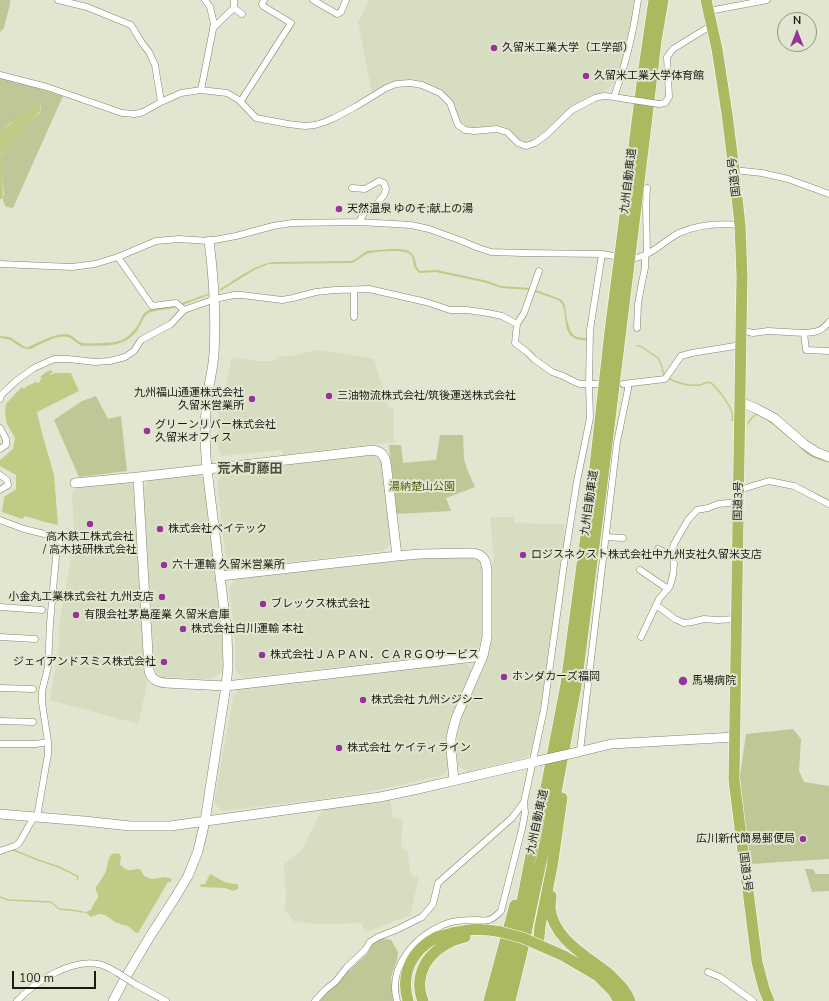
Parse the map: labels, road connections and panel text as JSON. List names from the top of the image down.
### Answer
{
  "streets": {
    "highway": ["国道3号", "九州自動車道"]
  },
  "districts": ["荒木町藤田"],
  "parks": ["湯納楚山公園"],
  "places": [
    "久留米工業大学（工学部）",
    "久留米工業大学体育館",
    "天然温泉 ゆのそ;献上の湯",
    "三油物流株式会社/筑後運送株式会社",
    "九州福山通運株式会社 久留米営業所",
    "グリーンリバー株式会社 久留米オフィス",
    "高木鉄工株式会社 / 高木技研株式会社",
    "株式会社ベイテック",
    "ロジスネクスト株式会社中九州支社久留米支店",
    "六十運輸 久留米営業所",
    "小金丸工業株式会社 九州支店",
    "ブレックス株式会社",
    "有限会社茅島産業 久留米倉庫",
    "株式会社白川運輸 本社",
    "株式会社ＪＡＰＡＮ．ＣＡＲＧＯサービス",
    "ジェイアンドスミス株式会社",
    "ホンダカーズ福岡",
    "馬場病院",
    "株式会社 九州シジシー",
    "株式会社 ケイティライン",
    "広川新代簡易郵便局"
  ],
  "scale_bar": "100 m",
  "north": "top"
}
